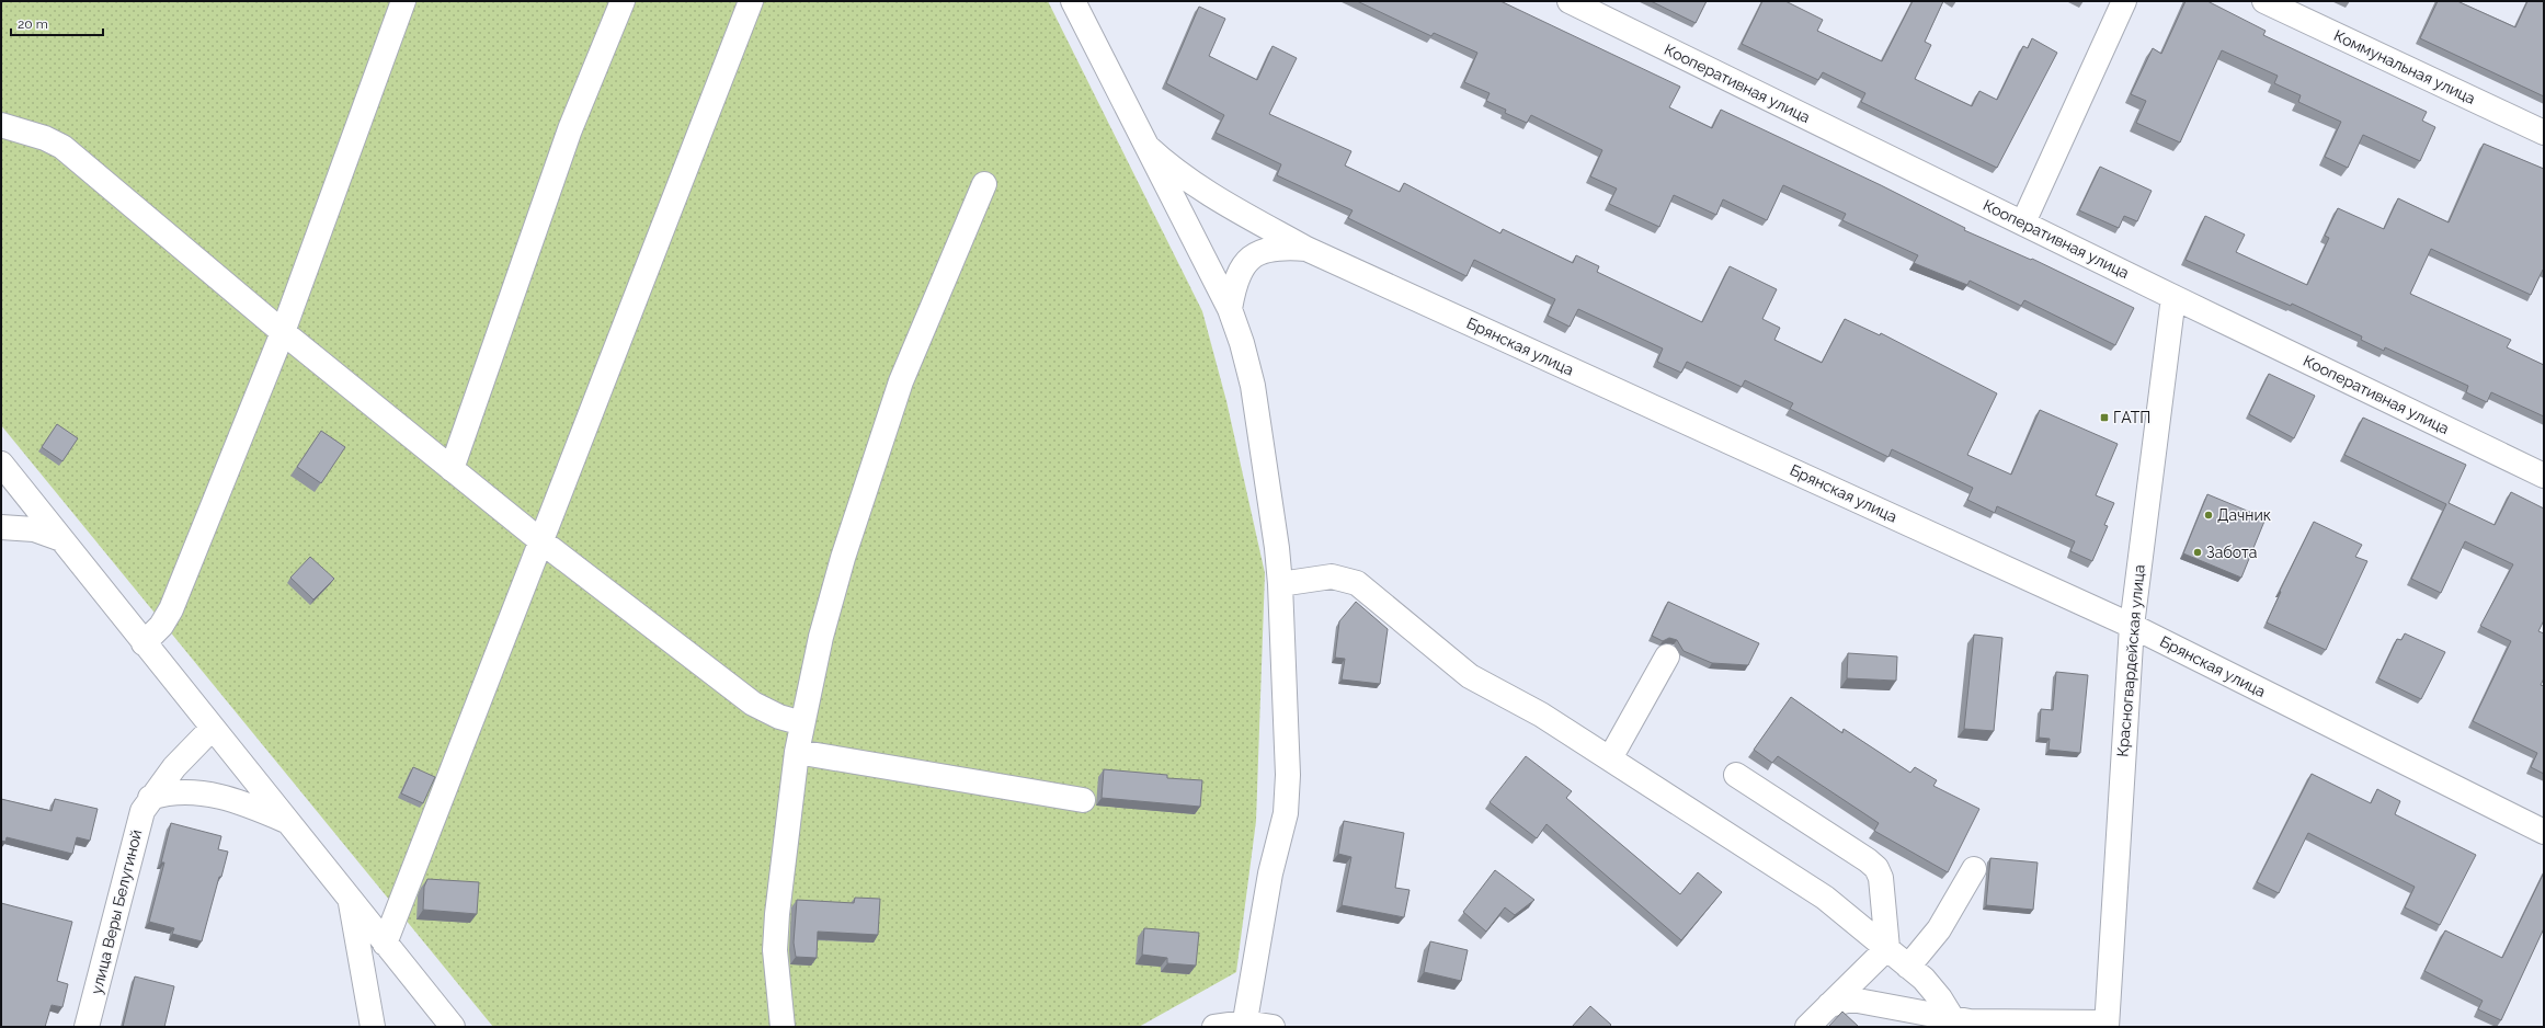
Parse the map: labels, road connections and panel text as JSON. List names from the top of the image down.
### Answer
{
  "streets": {
    "street": [
      "Коммунальная улица",
      "Кооперативная улица",
      "Брянская улица",
      "Красногвардейская улица",
      "улица Веры Белугиной"
    ]
  },
  "crossings": [
    ["Кооперативная улица", "Красногвардейская улица"],
    ["Брянская улица", "Красногвардейская улица"]
  ],
  "places": {
    "transit": ["ГАТП"],
    "other": ["Дачник", "Забота"]
  },
  "scale_bar": "20 m"
}
